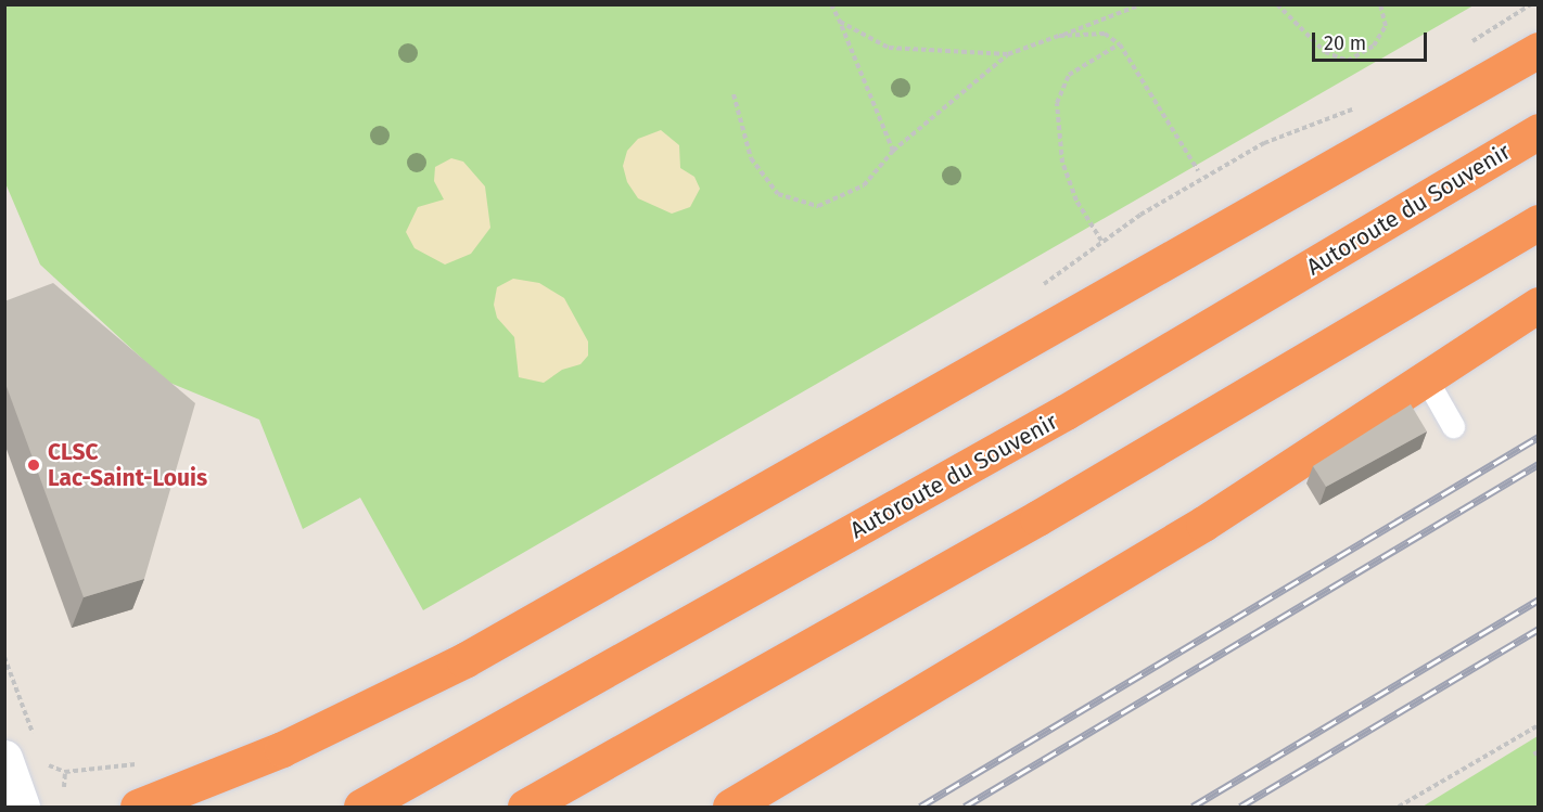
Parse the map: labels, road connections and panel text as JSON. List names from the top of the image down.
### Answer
{
  "streets": {
    "highway": ["Autoroute du Souvenir"]
  },
  "places": ["CLSC Lac-Saint-Louis"],
  "scale_bar": "20 m"
}
